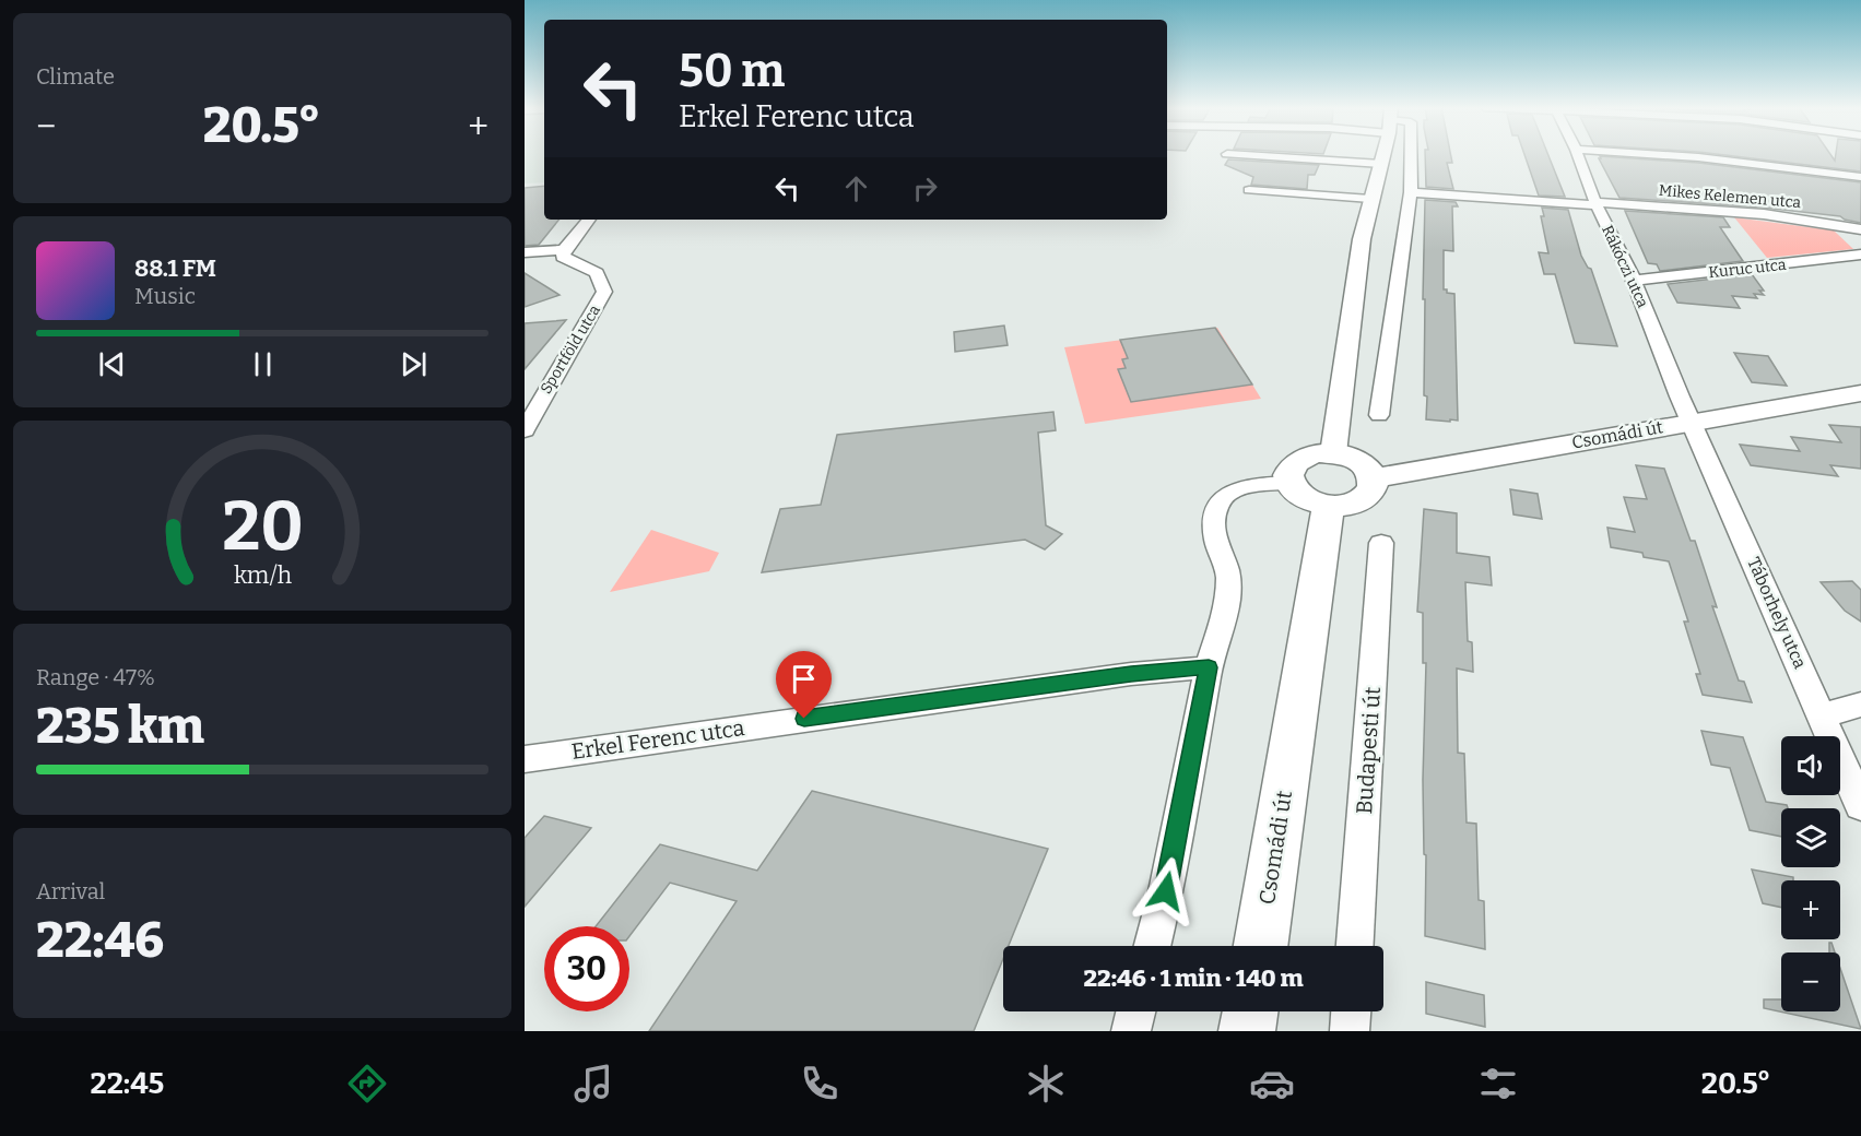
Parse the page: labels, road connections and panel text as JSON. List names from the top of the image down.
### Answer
{
  "streets": {
    "main road": ["Csomádi út"],
    "street": [
      "Mikes Kelemen utca",
      "Rákóczi utca",
      "Kuruc utca",
      "Sportföld utca",
      "Táborhely utca",
      "Erkel Ferenc utca",
      "Budapesti út"
    ]
  },
  "crossings": [
    ["Mikes Kelemen utca", "Rákóczi utca"],
    ["Rákóczi utca", "Kuruc utca"],
    ["Rákóczi utca", "Csomádi út"],
    ["Rákóczi utca", "Táborhely utca"],
    ["Csomádi út", "Táborhely utca"]
  ],
  "page": {
    "tile": [
      "Climate",
      ["Range · 47%", "235 km"],
      ["Arrival", "22:46"]
    ],
    "turn": ["50 m", "Erkel Ferenc utca"],
    "heat": ["−", "20.5°", "+"],
    "song": ["88.1 FM", "Music"],
    "map_buttons": ["+", "−"],
    "limit": "30",
    "trip": "22:46 · 1 min · 140 m",
    "tabs": ["22:45", "20.5°"],
    "gauge": ["20", "km/h"]
  }
}
